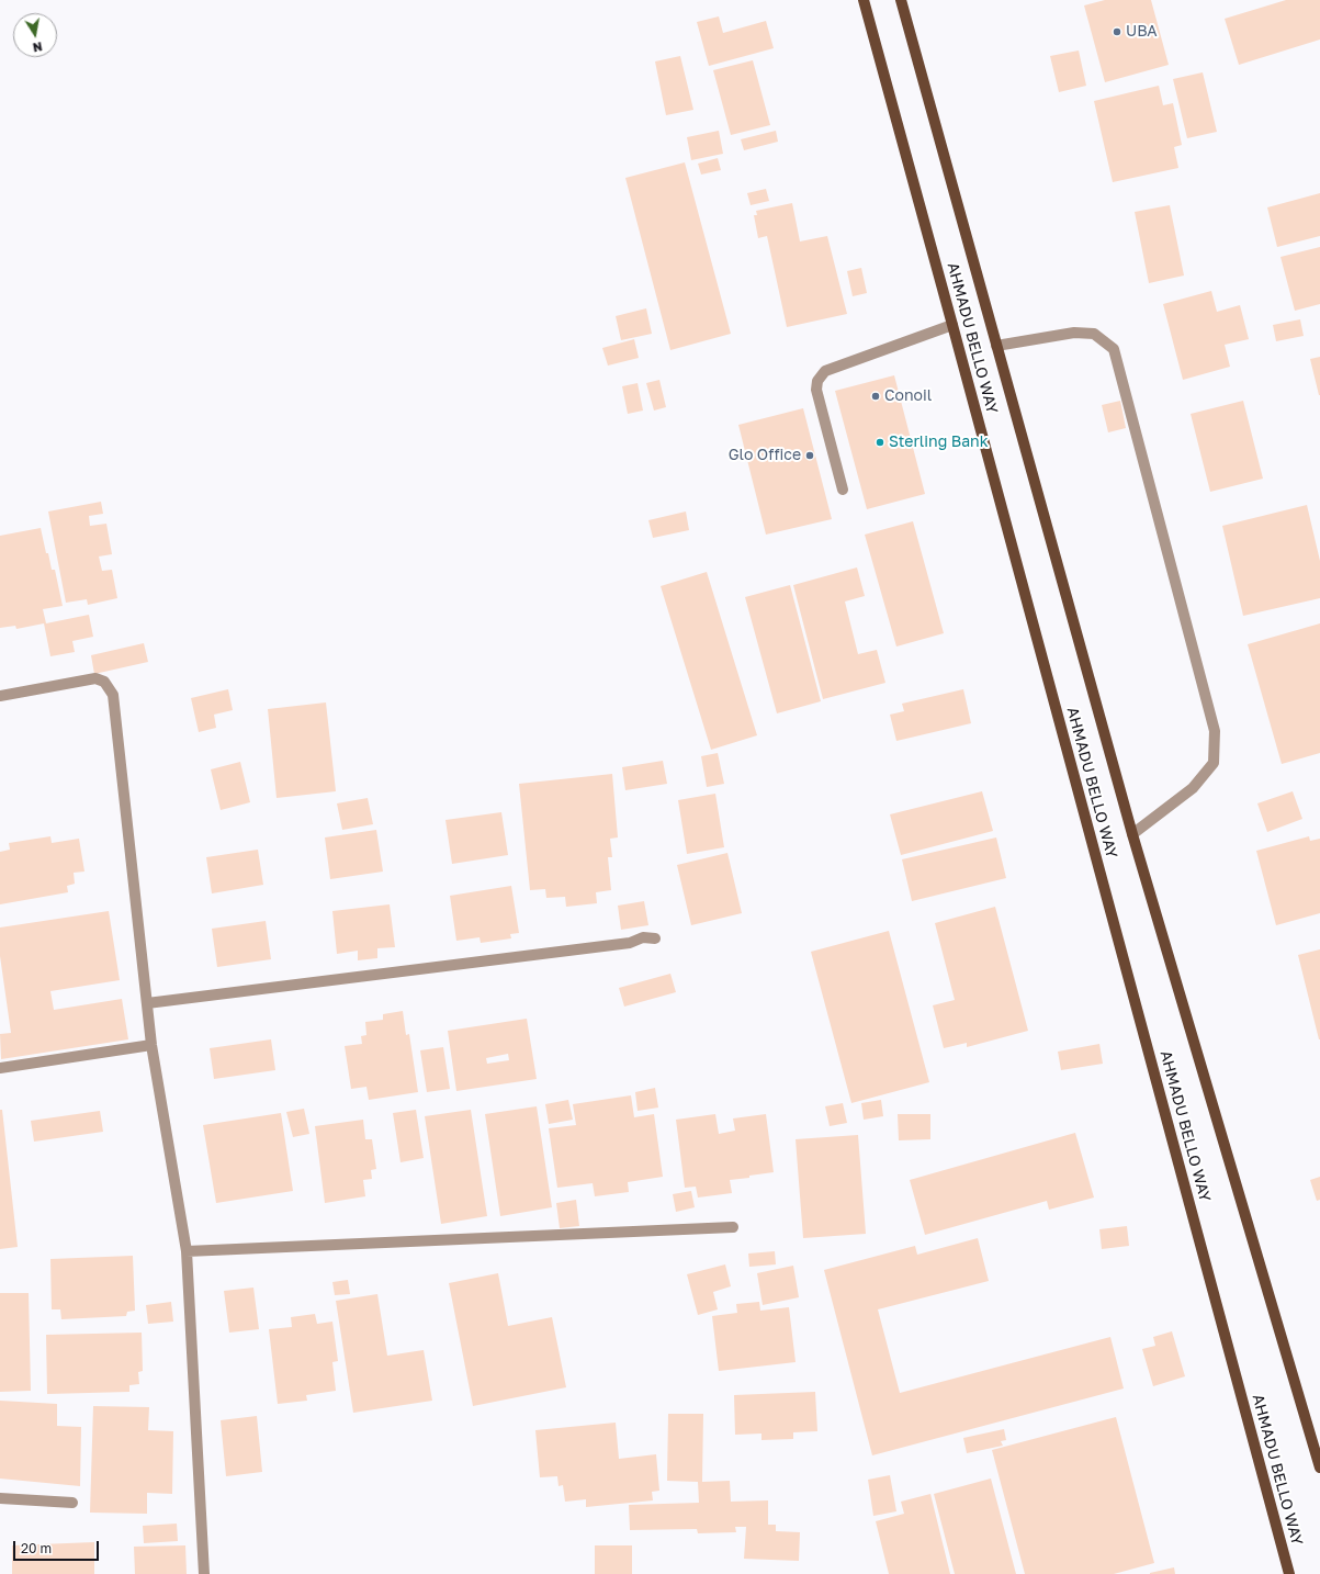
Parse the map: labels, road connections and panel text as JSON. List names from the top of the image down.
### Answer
{
  "streets": {
    "main road": ["AHMADU BELLO WAY"]
  },
  "places": [
    "UBA",
    "Conoil",
    "Sterling Bank",
    "Glo Office"
  ],
  "scale_bar": "20 m",
  "north": "bottom"
}
